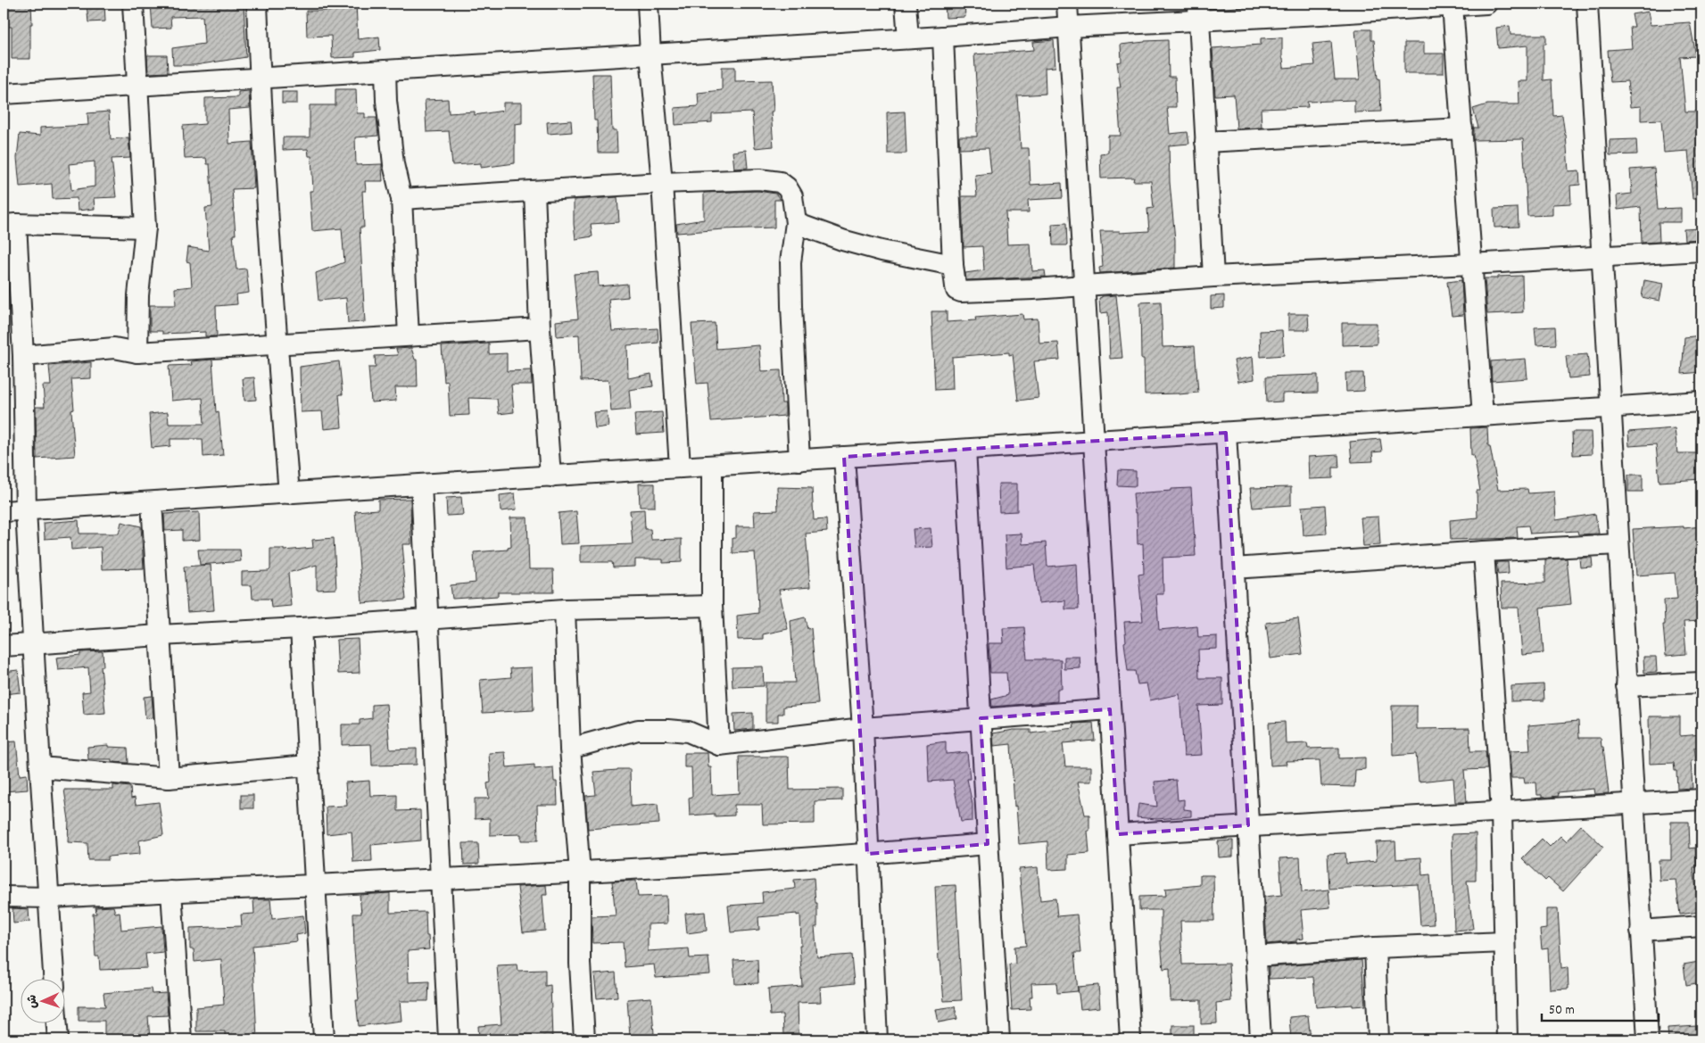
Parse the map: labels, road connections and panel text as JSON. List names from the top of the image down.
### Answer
{
  "scale_bar": "50 m",
  "north": "left"
}
